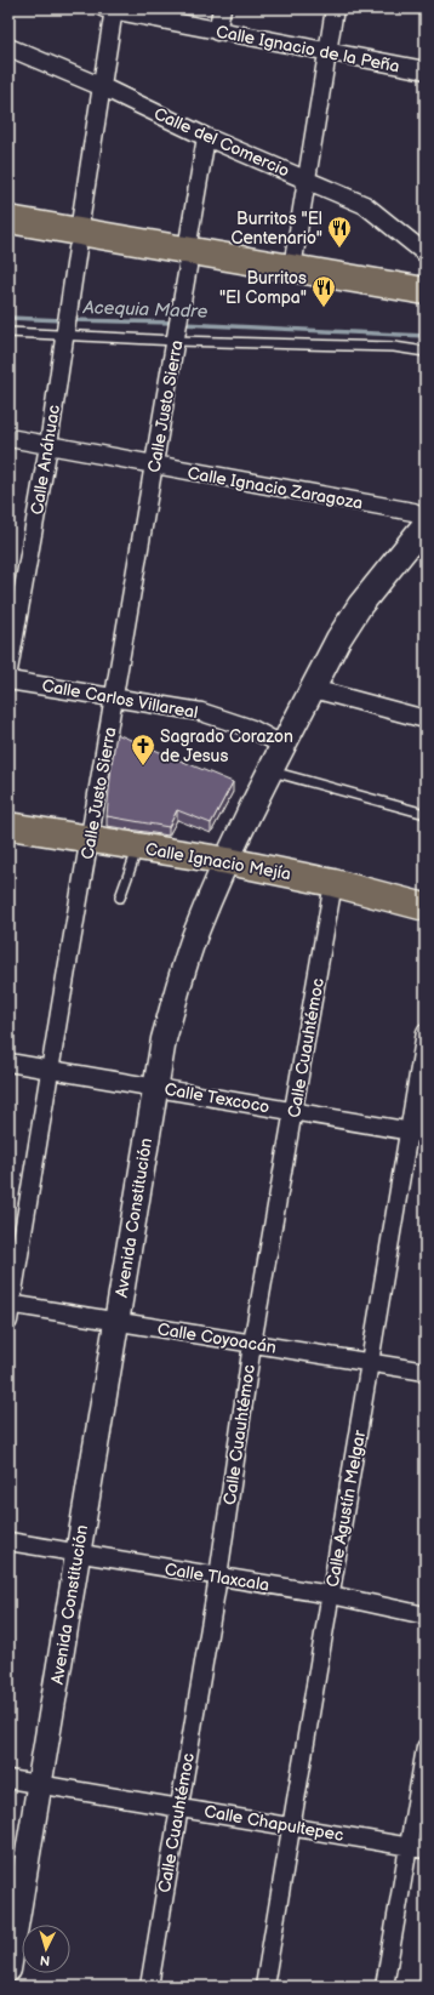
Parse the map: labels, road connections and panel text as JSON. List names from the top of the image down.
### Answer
{
  "streets": {
    "main road": ["Calle Ignacio Mejía"],
    "street": [
      "Calle Ignacio de la Peña",
      "Calle del Comercio",
      "Calle Justo Sierra",
      "Calle Anáhuac",
      "Calle Ignacio Zaragoza",
      "Calle Carlos Villareal",
      "Calle Cuauhtémoc",
      "Calle Texcoco",
      "Avenida Constitución",
      "Calle Coyoacán",
      "Calle Agustín Melgar",
      "Calle Tlaxcala",
      "Calle Chapultepec"
    ]
  },
  "crossings": [
    ["Calle Ignacio de la Peña", "Calle Anáhuac"],
    ["Calle del Comercio", "Calle Justo Sierra"],
    ["Calle del Comercio", "Calle Anáhuac"],
    ["Calle Justo Sierra", "Calle Ignacio Zaragoza"],
    ["Calle Justo Sierra", "Calle Carlos Villareal"],
    ["Calle Justo Sierra", "Calle Ignacio Mejía"],
    ["Calle Justo Sierra", "Calle Texcoco"],
    ["Calle Justo Sierra", "Calle Coyoacán"],
    ["Calle Anáhuac", "Calle Ignacio Zaragoza"],
    ["Calle Carlos Villareal", "Avenida Constitución"],
    ["Calle Ignacio Mejía", "Calle Cuauhtémoc"],
    ["Calle Ignacio Mejía", "Avenida Constitución"],
    ["Calle Cuauhtémoc", "Calle Texcoco"],
    ["Calle Cuauhtémoc", "Calle Coyoacán"],
    ["Calle Cuauhtémoc", "Calle Tlaxcala"],
    ["Calle Cuauhtémoc", "Calle Chapultepec"],
    ["Calle Texcoco", "Avenida Constitución"],
    ["Calle Texcoco", "Calle Agustín Melgar"],
    ["Avenida Constitución", "Calle Coyoacán"],
    ["Avenida Constitución", "Calle Tlaxcala"],
    ["Avenida Constitución", "Calle Chapultepec"],
    ["Calle Coyoacán", "Calle Agustín Melgar"],
    ["Calle Agustín Melgar", "Calle Tlaxcala"],
    ["Calle Agustín Melgar", "Calle Chapultepec"]
  ],
  "water": ["Acequia Madre"],
  "places": {
    "restaurant": ["Burritos \"El Centenario\"", "Burritos \"El Compa\""],
    "church": ["Sagrado Corazon de Jesus"]
  },
  "north": "bottom"
}
